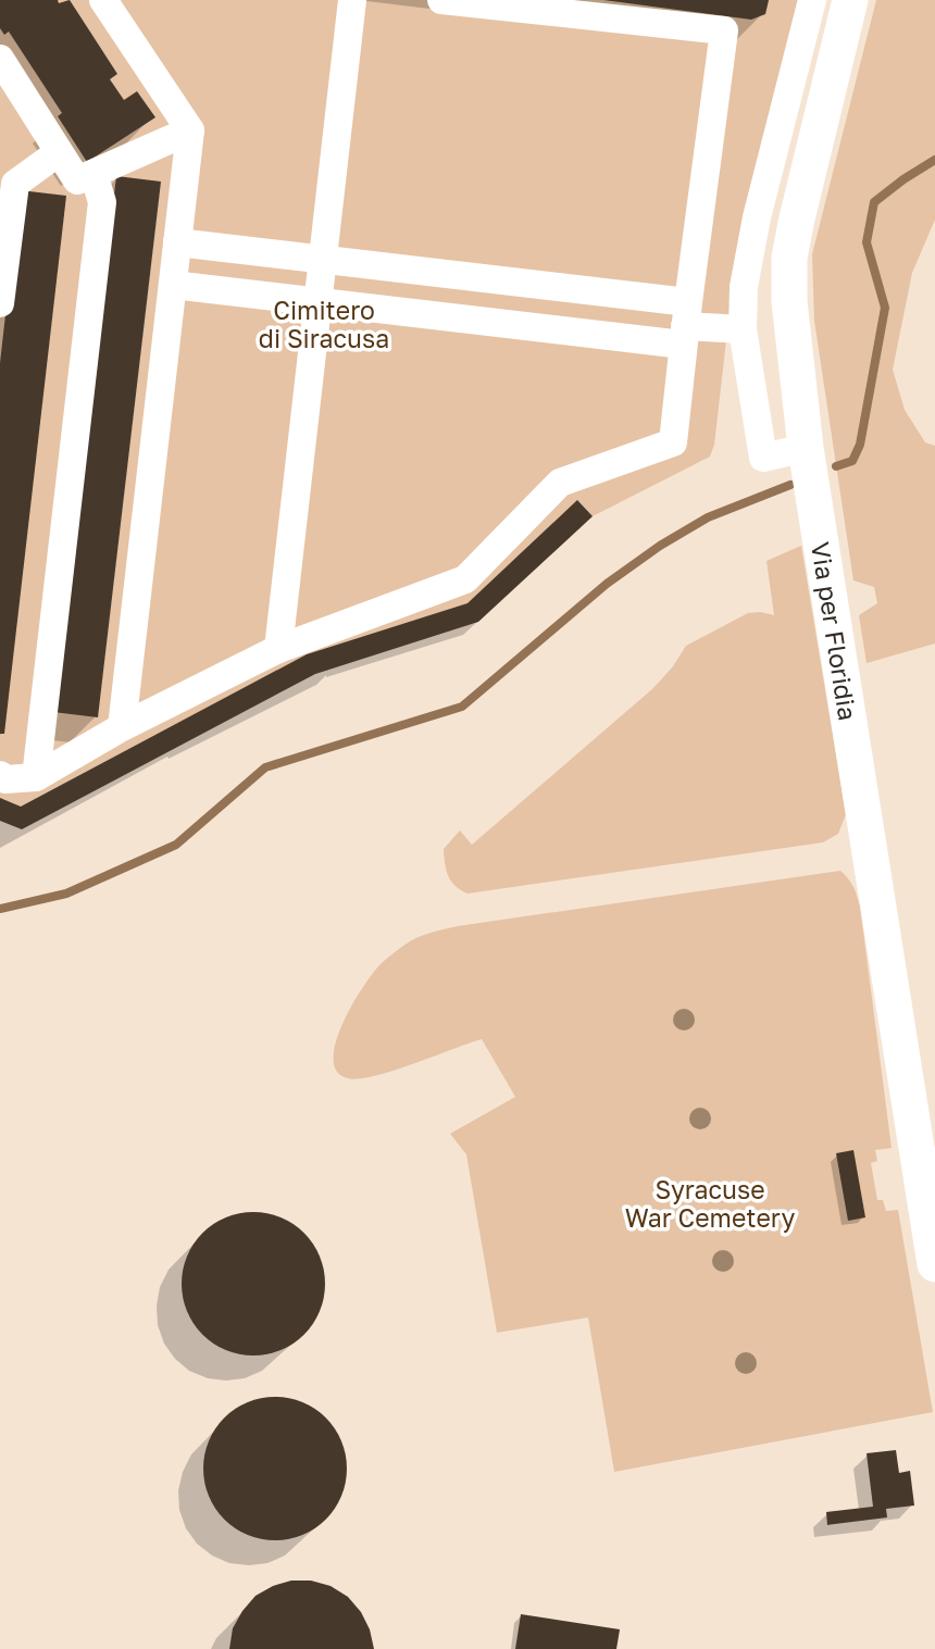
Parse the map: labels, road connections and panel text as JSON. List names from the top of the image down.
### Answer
{
  "streets": {
    "main road": ["Via per Floridia"]
  },
  "parks": ["Cimitero di Siracusa", "Syracuse War Cemetery"]
}
